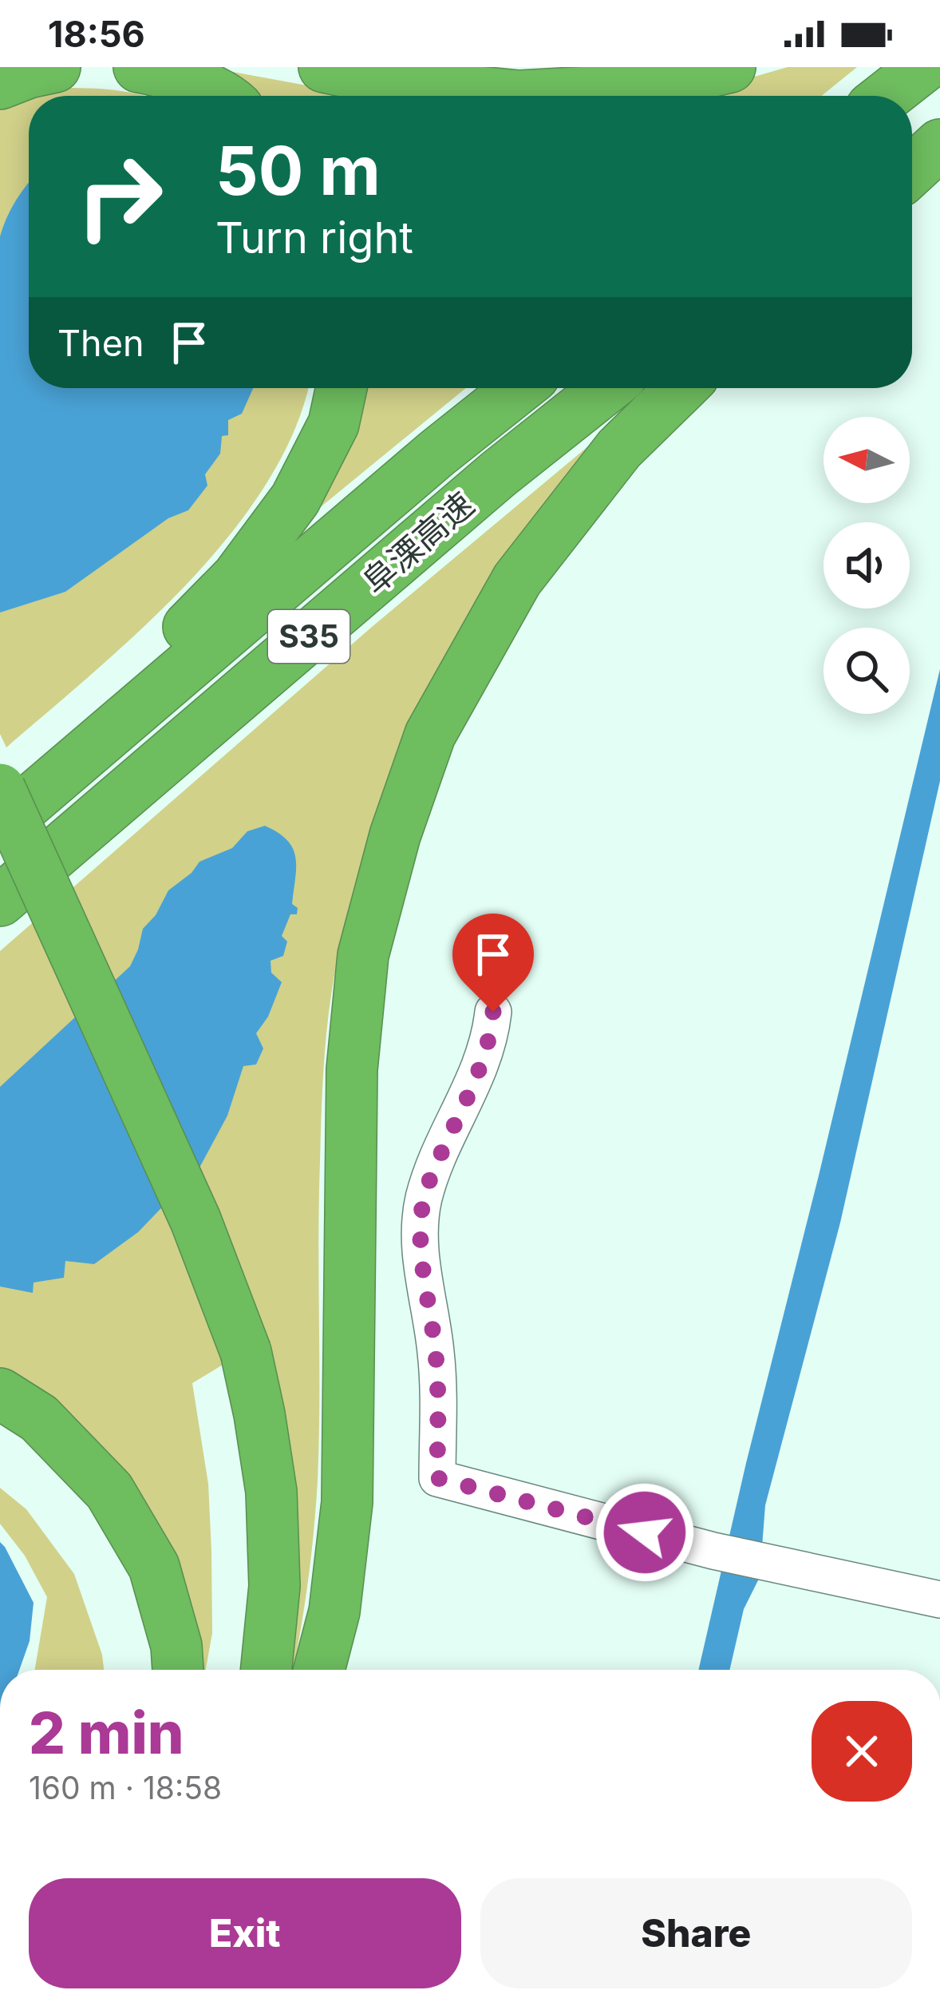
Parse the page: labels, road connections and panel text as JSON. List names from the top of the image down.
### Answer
{
  "streets": {
    "highway": ["阜溧高速", "S35"]
  },
  "north": "left",
  "page": {
    "status": "18:56",
    "turn": ["50 m", "Turn right"],
    "then": "Then",
    "heading": ["2 min", "160 m · 18:58"],
    "buttons": ["Exit", "Share"]
  }
}
